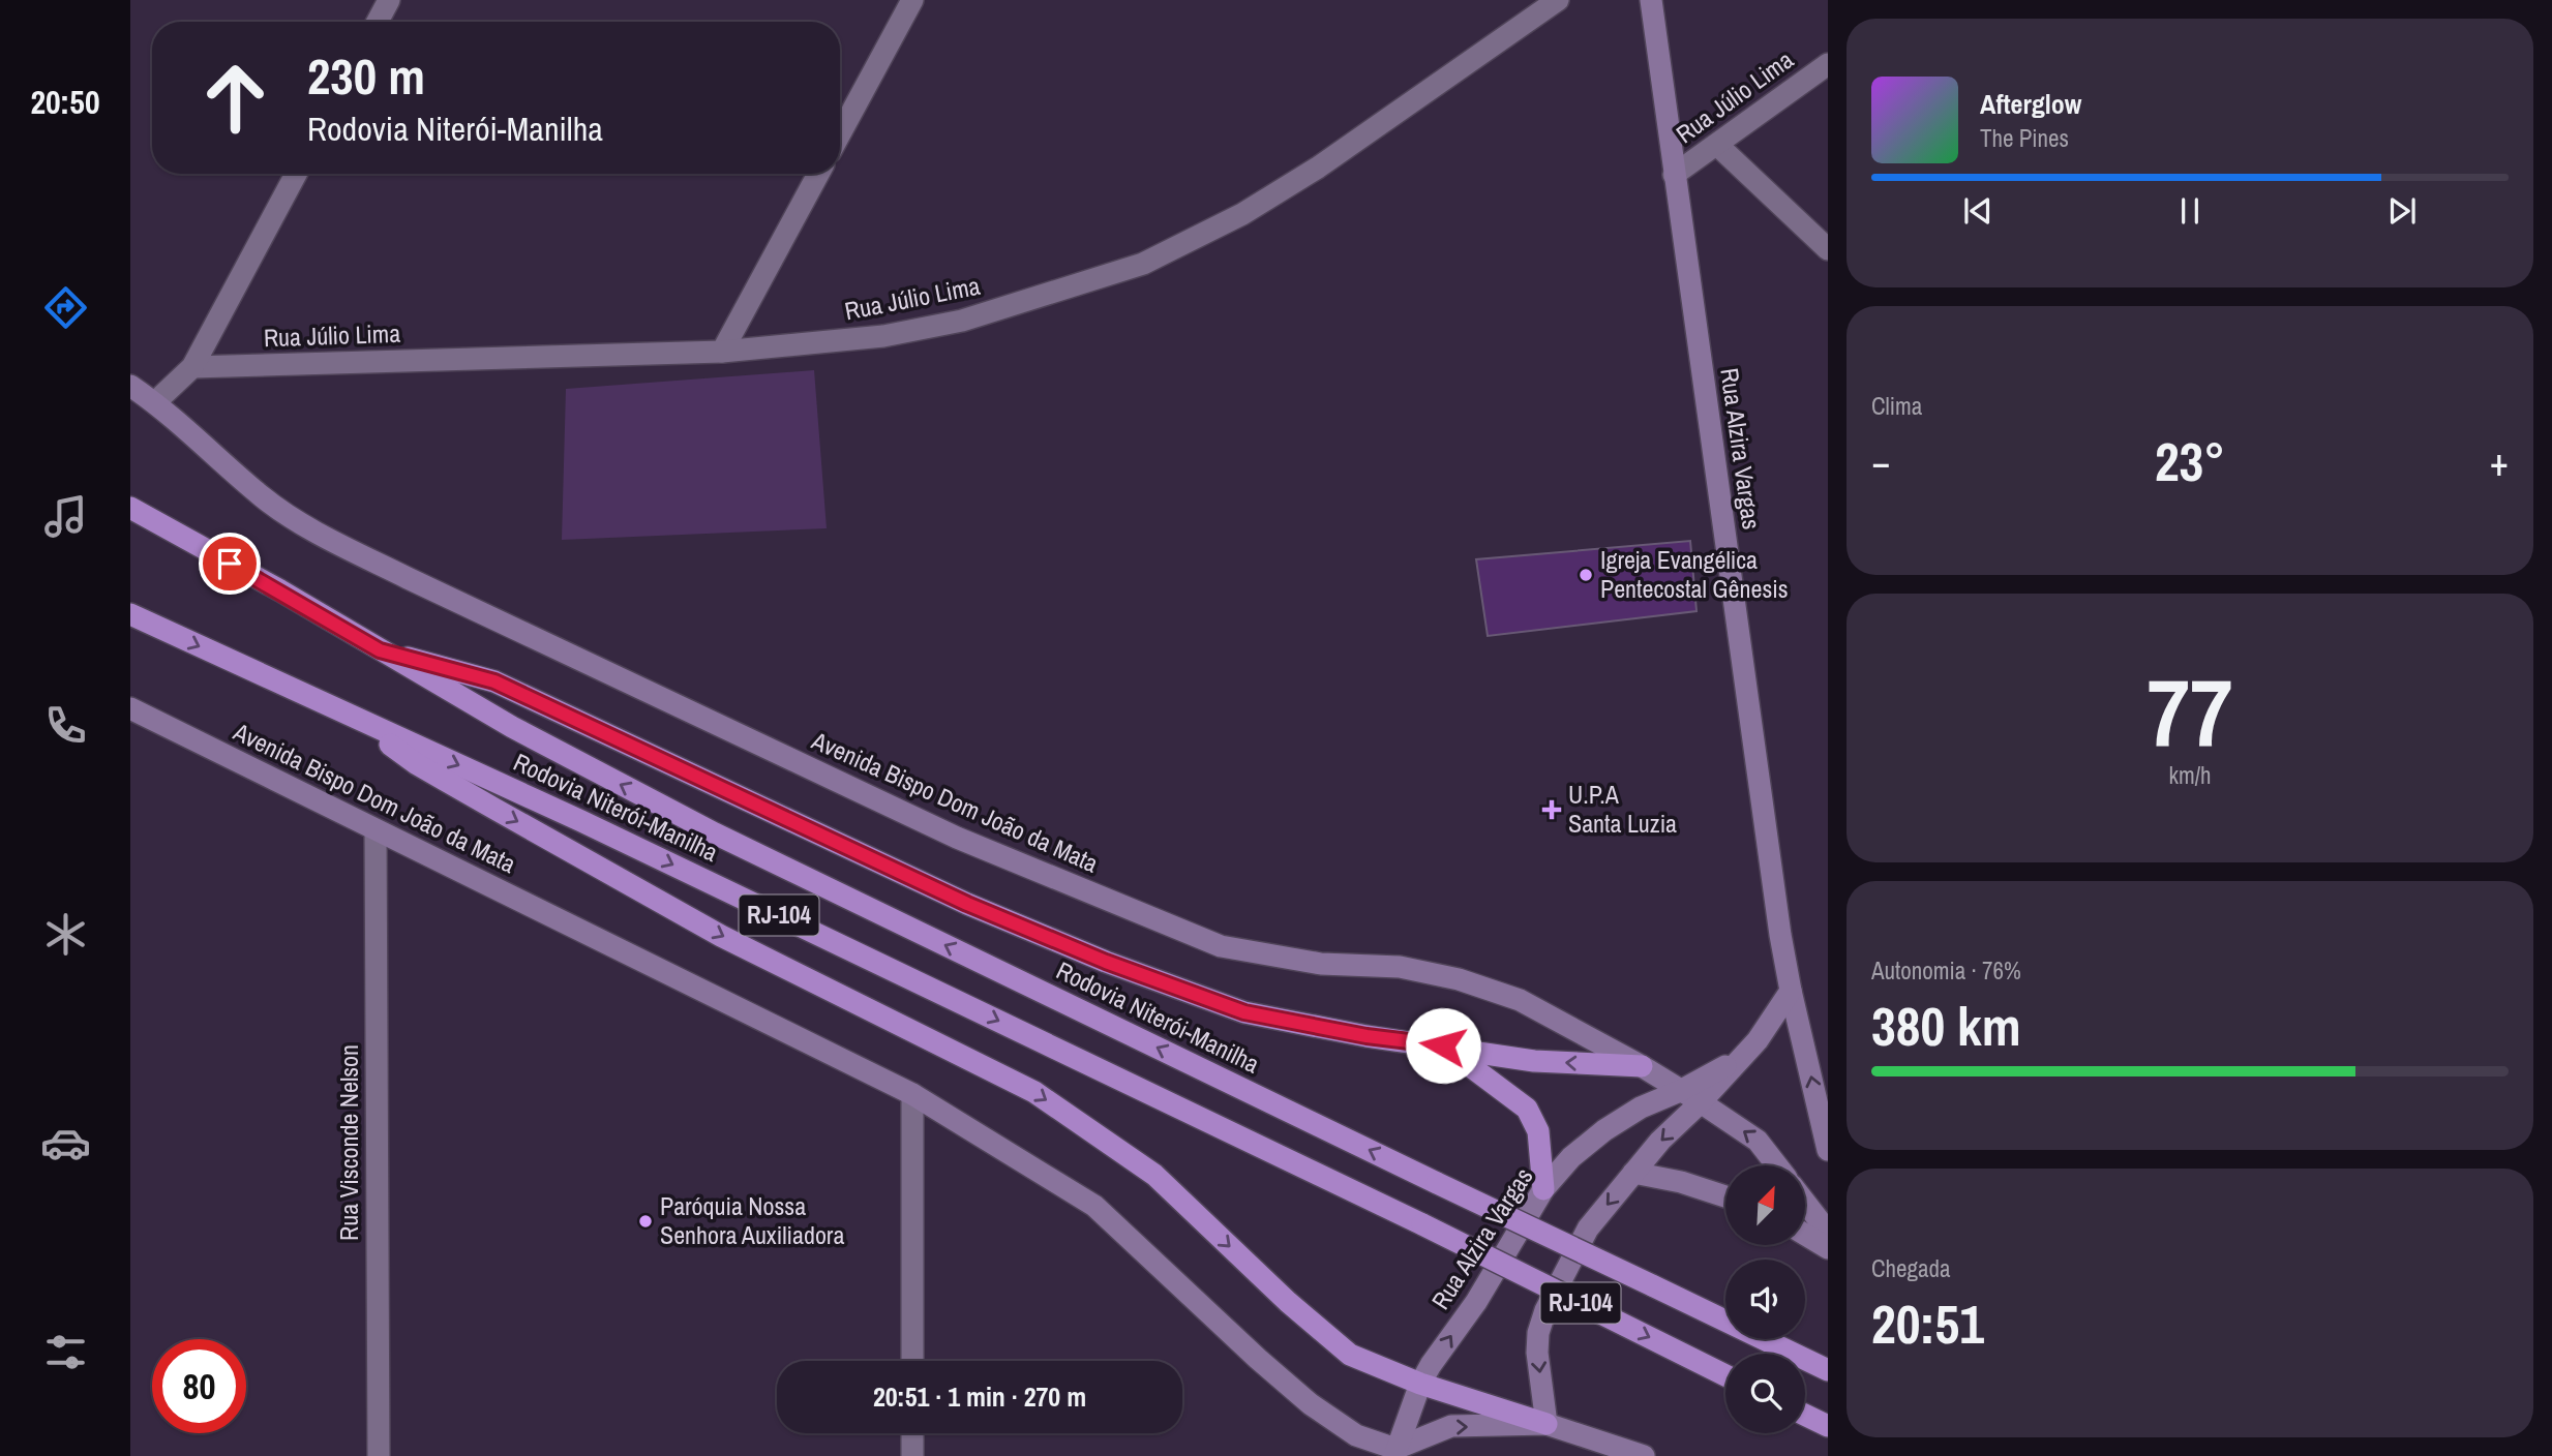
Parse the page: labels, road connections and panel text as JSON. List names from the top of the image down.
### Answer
{
  "streets": {
    "highway": ["Rodovia Niterói-Manilha", "RJ-104"],
    "street": [
      "Rua Júlio Lima",
      "Rua Alzira Vargas",
      "Avenida Bispo Dom João da Mata",
      "Rua Visconde Nelson"
    ]
  },
  "crossings": [
    ["Rua Júlio Lima", "Rua Alzira Vargas"],
    ["Rua Alzira Vargas", "Avenida Bispo Dom João da Mata"],
    ["Avenida Bispo Dom João da Mata", "Rua Visconde Nelson"]
  ],
  "places": {
    "other": ["Igreja Evangélica Pentecostal Gênesis", "Paróquia Nossa Senhora Auxiliadora"],
    "health": ["U.P.A Santa Luzia"]
  },
  "north": "top right",
  "page": {
    "tabs": "20:50",
    "turn": ["230 m", "Rodovia Niterói-Manilha"],
    "song": ["Afterglow", "The Pines"],
    "tile": [
      "Clima",
      ["77", "km/h"],
      ["Autonomia · 76%", "380 km"],
      ["Chegada", "20:51"]
    ],
    "heat": ["−", "23°", "+"],
    "limit": "80",
    "trip": "20:51 · 1 min · 270 m"
  }
}
